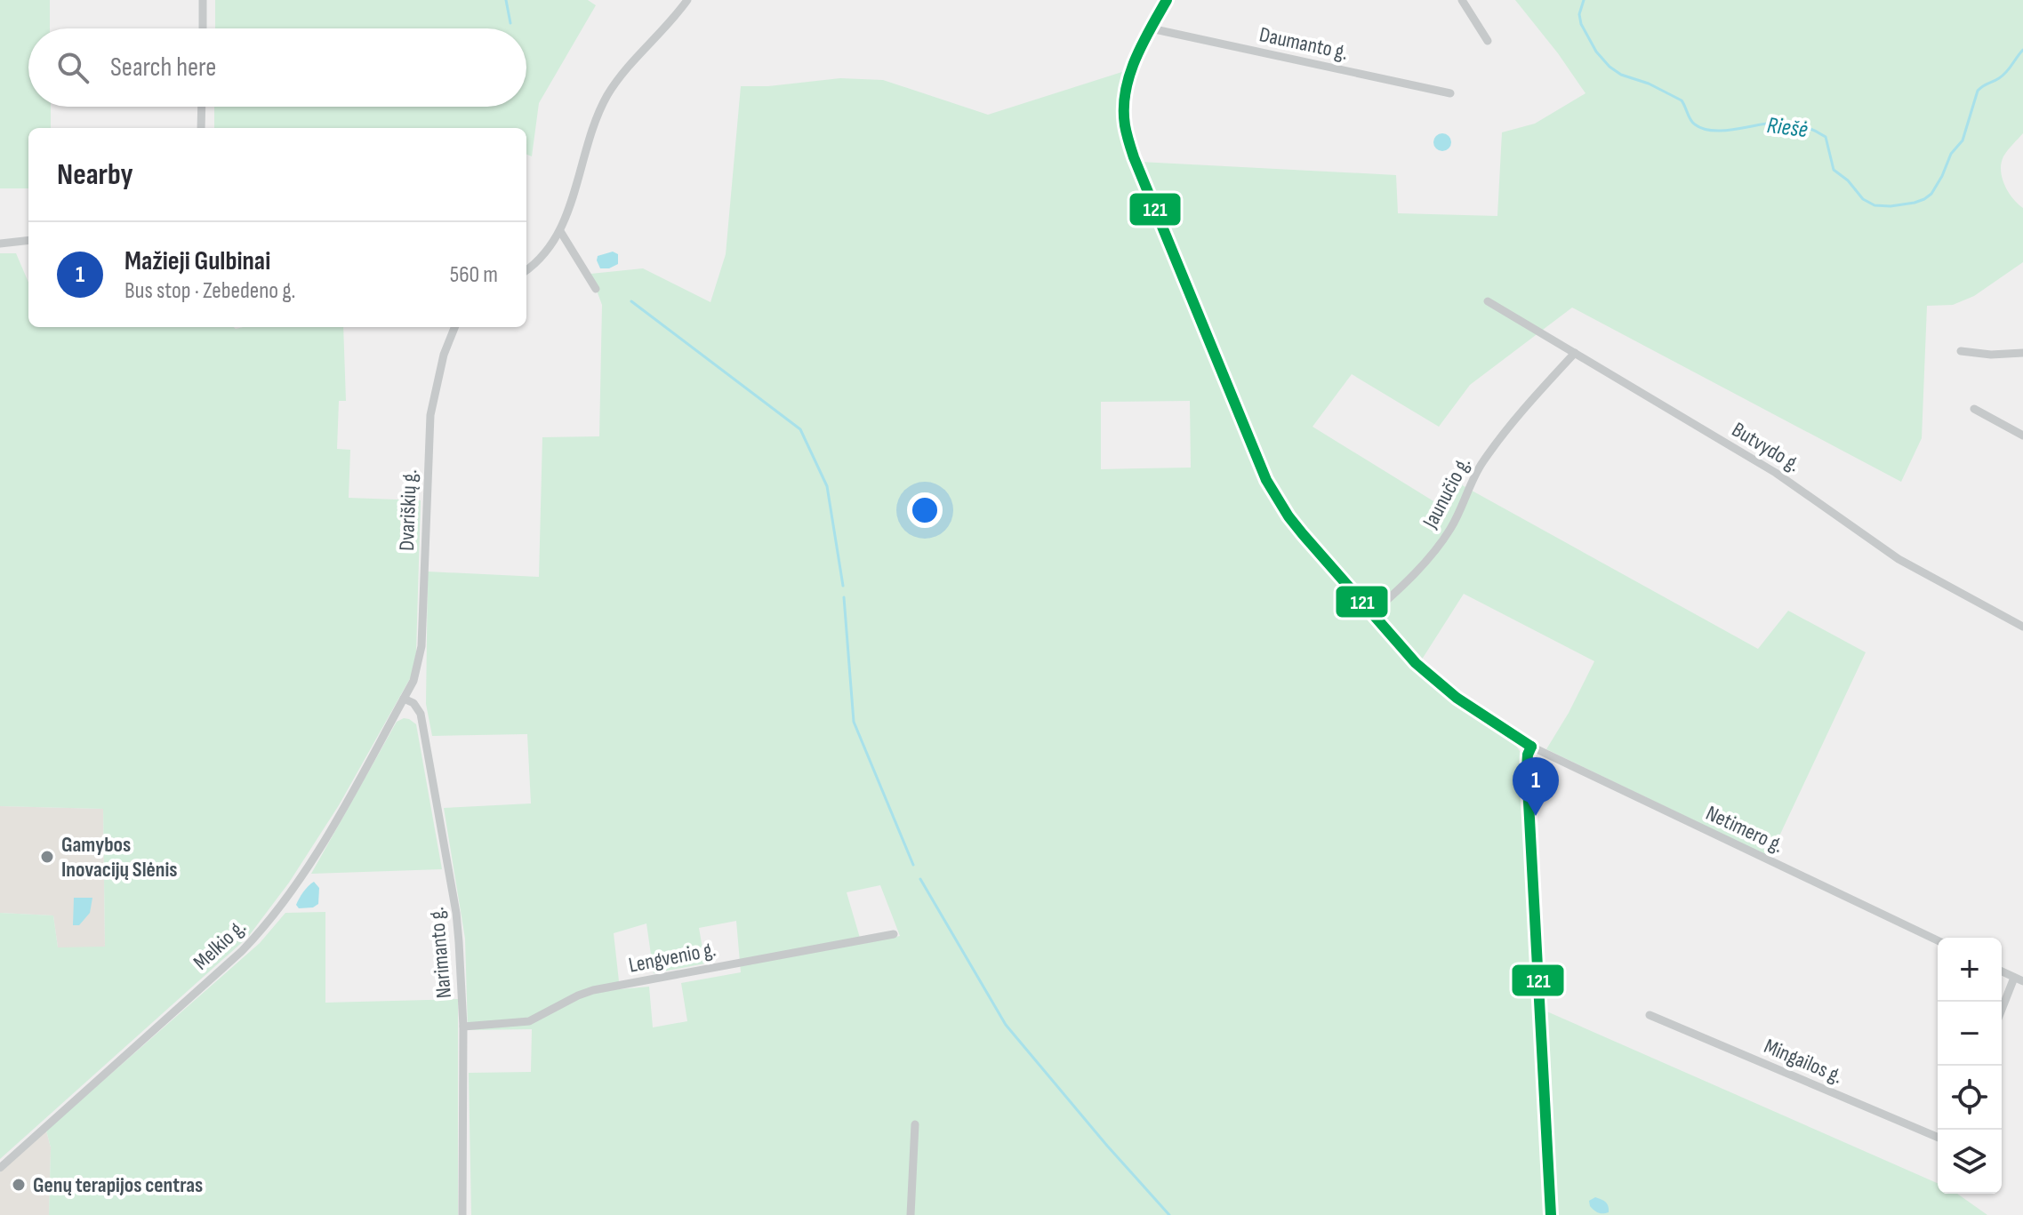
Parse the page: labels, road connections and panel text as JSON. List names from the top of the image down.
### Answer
{
  "streets": {
    "street": [
      "Daumanto g.",
      "Butvydo g.",
      "Jaunučio g.",
      "Dvariškių g.",
      "Netimero g.",
      "Melkio g.",
      "Narimanto g.",
      "Lengvenio g.",
      "Mingailos g."
    ]
  },
  "crossings": [
    ["Daumanto g.", "Netimero g."],
    ["Butvydo g.", "Jaunučio g."],
    ["Jaunučio g.", "Netimero g."],
    ["Dvariškių g.", "Melkio g."],
    ["Dvariškių g.", "Narimanto g."],
    ["Melkio g.", "Narimanto g."],
    ["Narimanto g.", "Lengvenio g."]
  ],
  "water": ["Riešė"],
  "places": ["Gamybos Inovacijų Slėnis", "Genų terapijos centras"],
  "lines": ["transit line 121"],
  "page": {
    "search": "Search here",
    "heading": "Nearby",
    "list": [
      {
        "mark": "1",
        "name": "Mažieji Gulbinai",
        "note": "Bus stop · Zebedeno g.",
        "value": "560 m"
      }
    ],
    "pins": "1",
    "map_buttons": ["+", "−"]
  }
}
